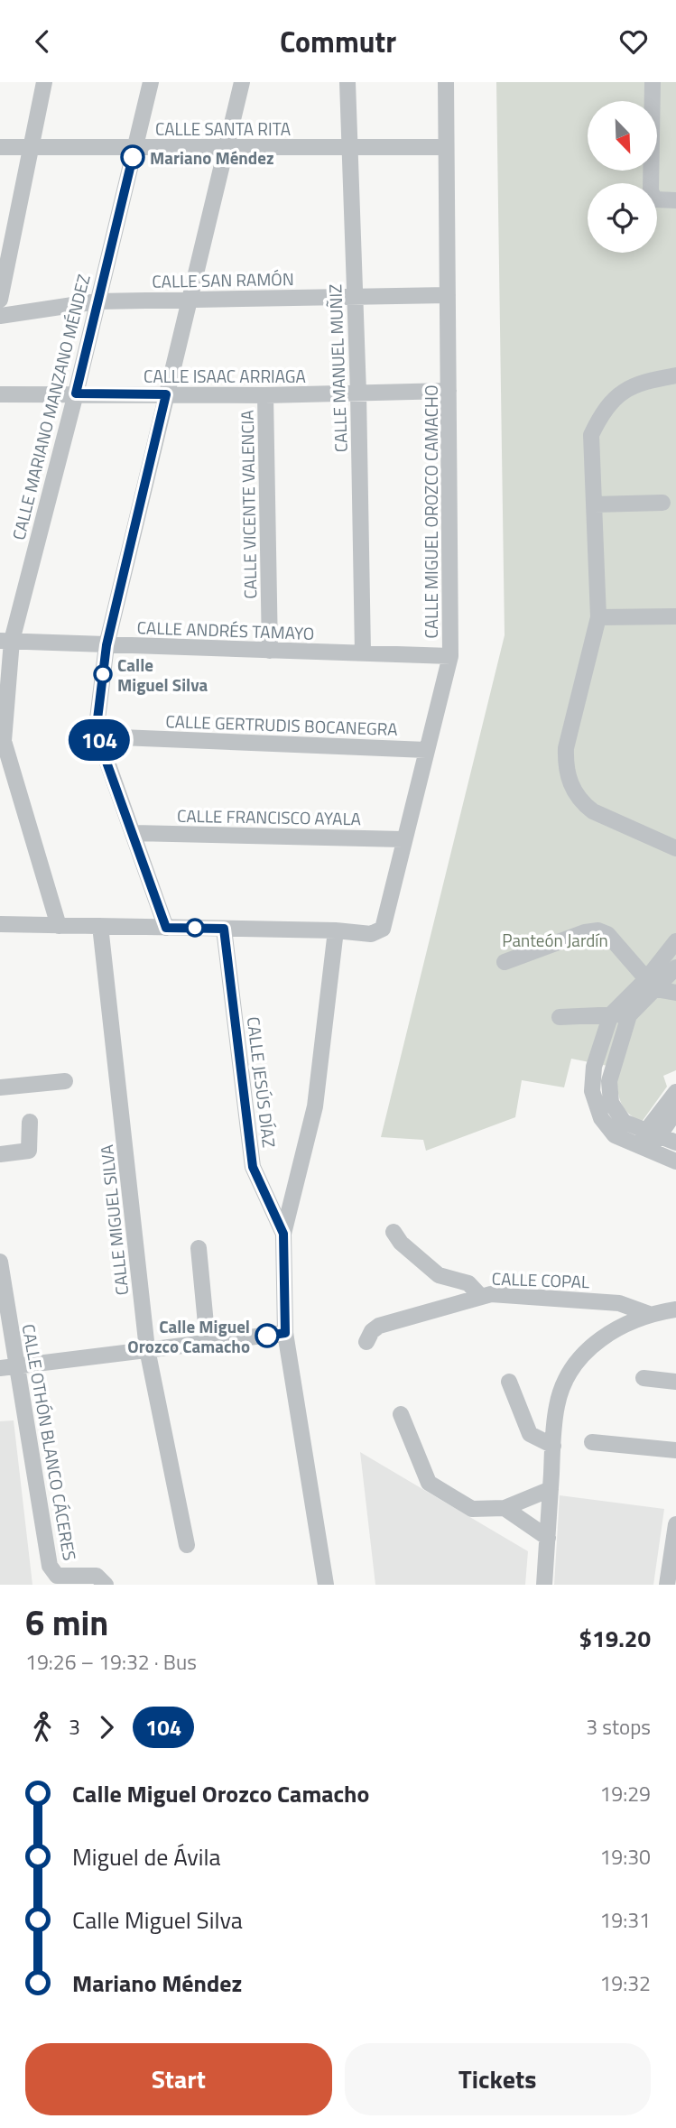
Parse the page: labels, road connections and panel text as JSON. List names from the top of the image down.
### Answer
{
  "streets": {
    "street": [
      "CALLE SANTA RITA",
      "CALLE SAN RAMÓN",
      "CALLE MANUEL MUÑIZ",
      "CALLE ISAAC ARRIAGA",
      "CALLE MARIANO MANZANO MÉNDEZ",
      "CALLE VICENTE VALENCIA",
      "CALLE MIGUEL OROZCO CAMACHO",
      "CALLE ANDRÉS TAMAYO",
      "CALLE GERTRUDIS BOCANEGRA",
      "CALLE FRANCISCO AYALA",
      "CALLE JESÚS DÍAZ",
      "CALLE MIGUEL SILVA",
      "CALLE COPAL",
      "CALLE OTHÓN BLANCO CÁCERES"
    ]
  },
  "crossings": [
    ["CALLE SANTA RITA", "CALLE MANUEL MUÑIZ"],
    ["CALLE SANTA RITA", "CALLE MARIANO MANZANO MÉNDEZ"],
    ["CALLE SANTA RITA", "CALLE MIGUEL OROZCO CAMACHO"],
    ["CALLE SAN RAMÓN", "CALLE MANUEL MUÑIZ"],
    ["CALLE SAN RAMÓN", "CALLE MARIANO MANZANO MÉNDEZ"],
    ["CALLE SAN RAMÓN", "CALLE MIGUEL OROZCO CAMACHO"],
    ["CALLE MANUEL MUÑIZ", "CALLE ISAAC ARRIAGA"],
    ["CALLE MANUEL MUÑIZ", "CALLE ANDRÉS TAMAYO"],
    ["CALLE ISAAC ARRIAGA", "CALLE MARIANO MANZANO MÉNDEZ"],
    ["CALLE ISAAC ARRIAGA", "CALLE VICENTE VALENCIA"],
    ["CALLE ISAAC ARRIAGA", "CALLE MIGUEL OROZCO CAMACHO"],
    ["CALLE MARIANO MANZANO MÉNDEZ", "CALLE ANDRÉS TAMAYO"],
    ["CALLE VICENTE VALENCIA", "CALLE ANDRÉS TAMAYO"],
    ["CALLE MIGUEL OROZCO CAMACHO", "CALLE ANDRÉS TAMAYO"],
    ["CALLE MIGUEL OROZCO CAMACHO", "CALLE GERTRUDIS BOCANEGRA"],
    ["CALLE MIGUEL OROZCO CAMACHO", "CALLE FRANCISCO AYALA"]
  ],
  "parks": ["Panteón Jardín"],
  "places": ["Mariano Méndez", "Calle Miguel Silva", "Calle Miguel Orozco Camacho"],
  "lines": ["bus line 104"],
  "north": "bottom right",
  "page": {
    "header": "Commutr",
    "on_map": "104",
    "heading": ["6 min", "19:26 – 19:32 · Bus", "$19.20"],
    "legs": ["3", "104", "3 stops"],
    "list": [
      {
        "name": "Calle Miguel Orozco Camacho",
        "value": "19:29"
      },
      {
        "name": "Miguel de Ávila",
        "value": "19:30"
      },
      {
        "name": "Calle Miguel Silva",
        "value": "19:31"
      },
      {
        "name": "Mariano Méndez",
        "value": "19:32"
      }
    ],
    "buttons": ["Start", "Tickets"]
  }
}
